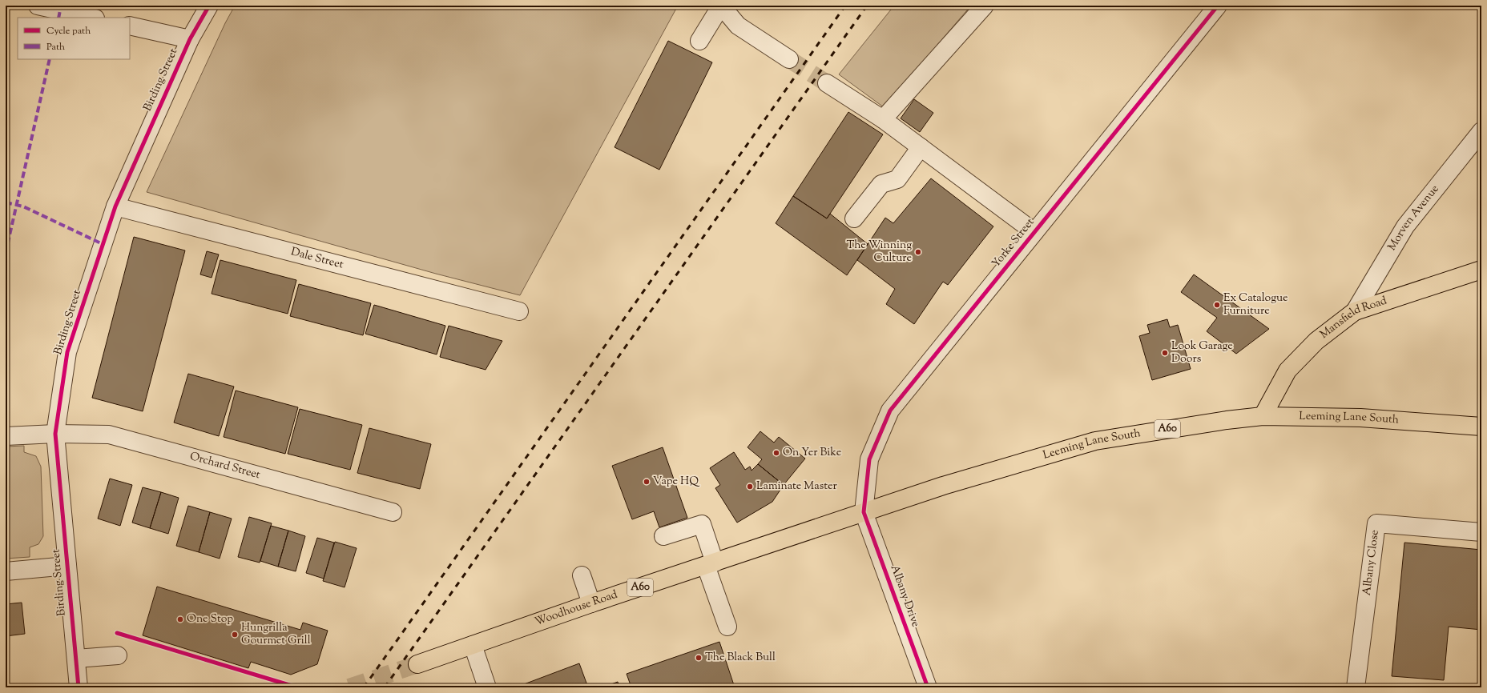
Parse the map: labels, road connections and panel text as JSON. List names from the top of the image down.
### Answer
{
  "streets": {
    "main road": [
      "Mansfield Road",
      "Leeming Lane South",
      "A60",
      "Woodhouse Road"
    ],
    "street": [
      "Birding Street",
      "Morven Avenue",
      "Yorke Street",
      "Dale Street",
      "Orchard Street",
      "Albany Close",
      "Albany Drive"
    ]
  },
  "crossings": [
    ["Birding Street", "Dale Street"],
    ["Birding Street", "Orchard Street"],
    ["Morven Avenue", "Mansfield Road"],
    ["Yorke Street", "Leeming Lane South"],
    ["Yorke Street", "Albany Drive"],
    ["Yorke Street", "Woodhouse Road"],
    ["Mansfield Road", "Leeming Lane South"],
    ["Leeming Lane South", "Albany Drive"],
    ["Leeming Lane South", "Woodhouse Road"],
    ["Albany Drive", "Woodhouse Road"]
  ],
  "places": [
    "The Winning Culture",
    "Ex Catalogue Furniture",
    "Look Garage Doors",
    "On Yer Bike",
    "Vape HQ",
    "Laminate Master",
    "One Stop",
    "Hungrilla Gourmet Grill",
    "The Black Bull"
  ],
  "legend": ["Cycle path", "Path"]
}
